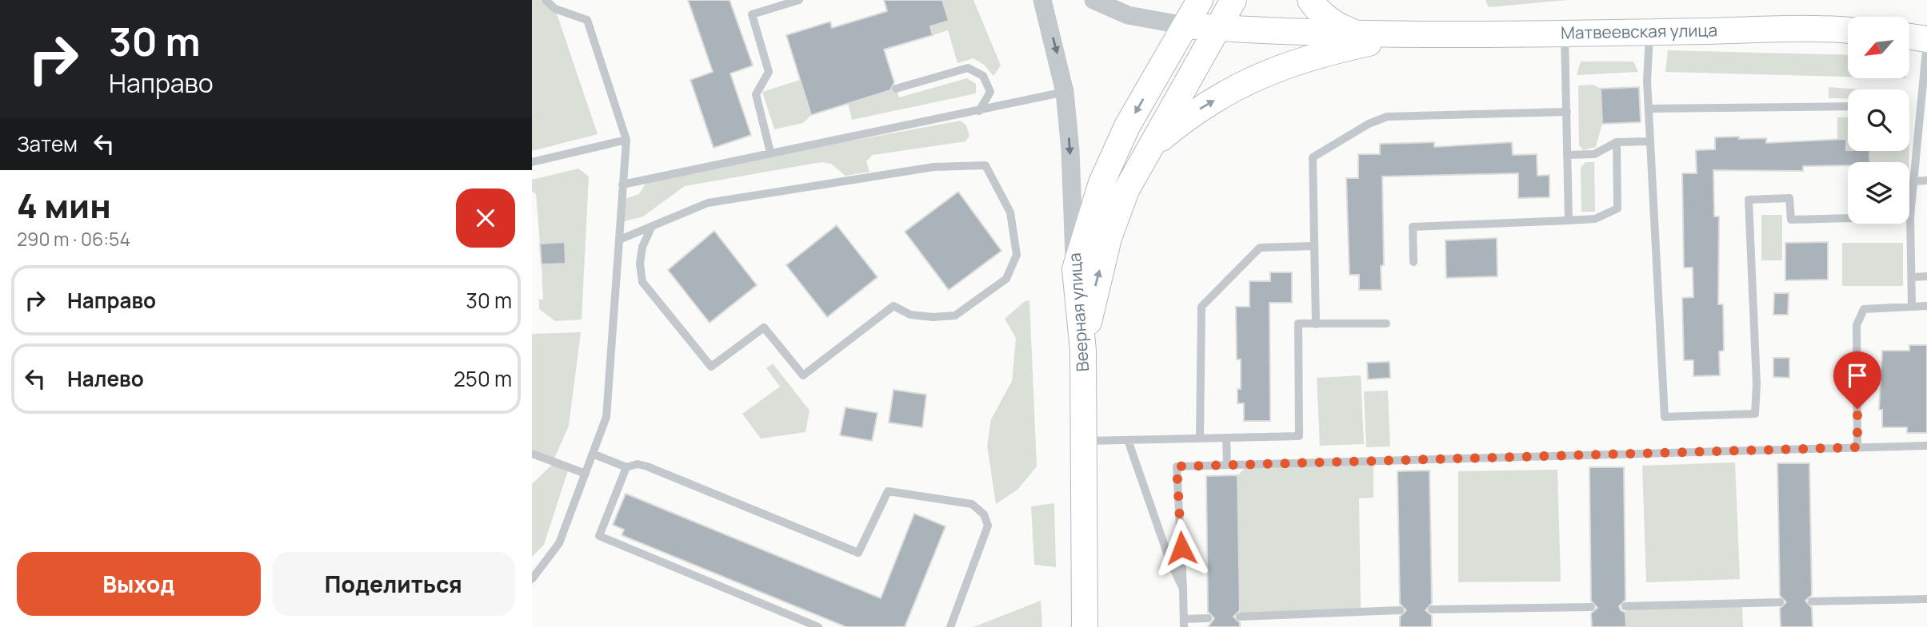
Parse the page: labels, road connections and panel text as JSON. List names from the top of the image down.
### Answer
{
  "streets": {
    "street": ["Матвеевская улица", "Веерная улица"]
  },
  "north": "bottom left",
  "page": {
    "turn": ["30 m", "Направо"],
    "then": "Затем",
    "heading": ["4 мин", "290 m · 06:54"],
    "list": [
      {
        "name": "Направо",
        "value": "30 m"
      },
      {
        "name": "Налево",
        "value": "250 m"
      }
    ],
    "buttons": ["Выход", "Поделиться"]
  }
}
